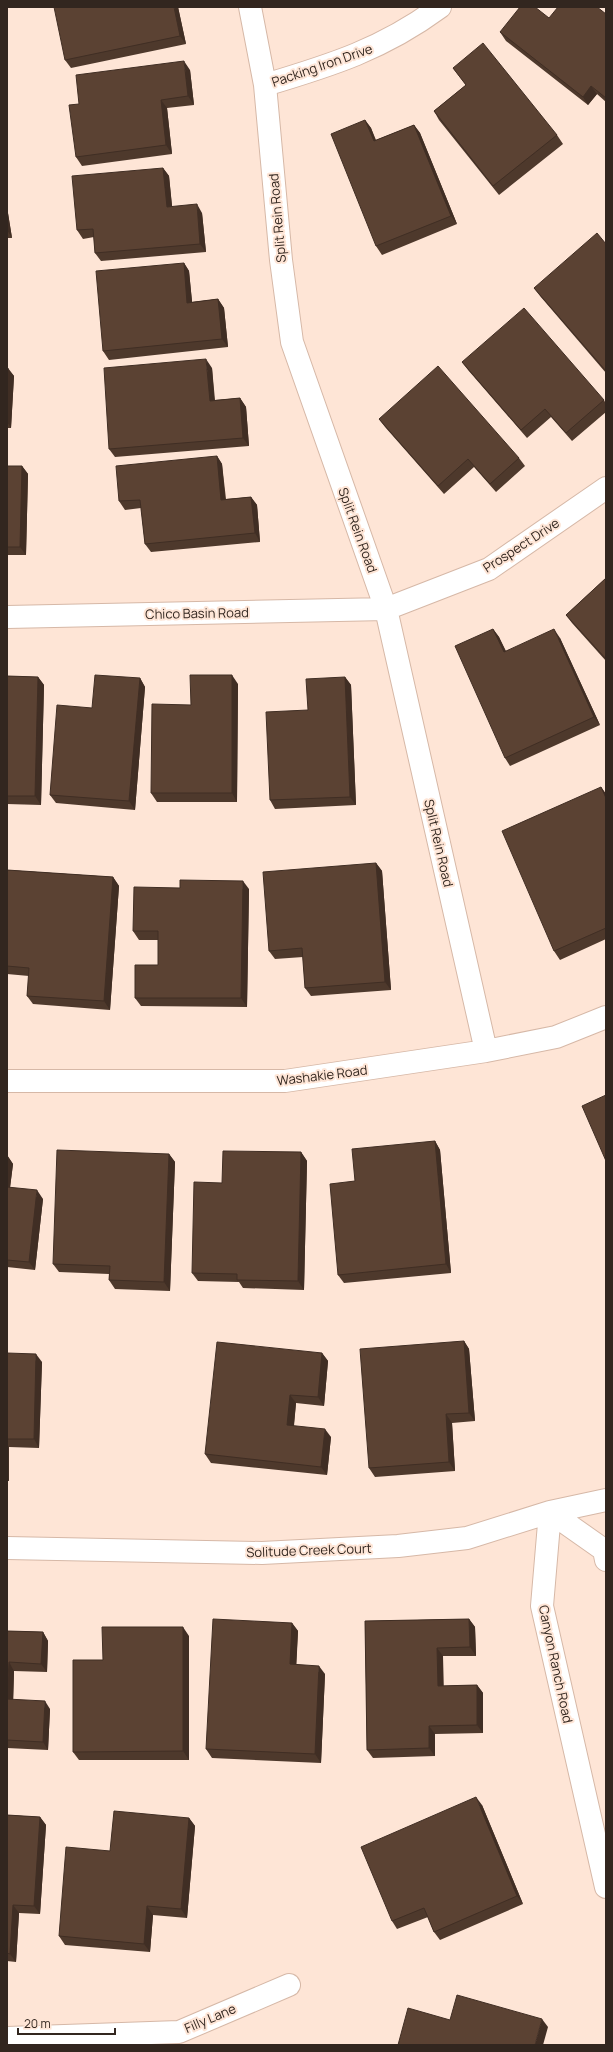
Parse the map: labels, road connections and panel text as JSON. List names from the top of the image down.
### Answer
{
  "streets": {
    "street": [
      "Packing Iron Drive",
      "Split Rein Road",
      "Prospect Drive",
      "Chico Basin Road",
      "Washakie Road",
      "Solitude Creek Court",
      "Canyon Ranch Road",
      "Filly Lane"
    ]
  },
  "crossings": [
    ["Packing Iron Drive", "Split Rein Road"],
    ["Split Rein Road", "Prospect Drive"],
    ["Split Rein Road", "Chico Basin Road"],
    ["Split Rein Road", "Washakie Road"],
    ["Prospect Drive", "Chico Basin Road"],
    ["Solitude Creek Court", "Canyon Ranch Road"]
  ],
  "scale_bar": "20 m"
}
